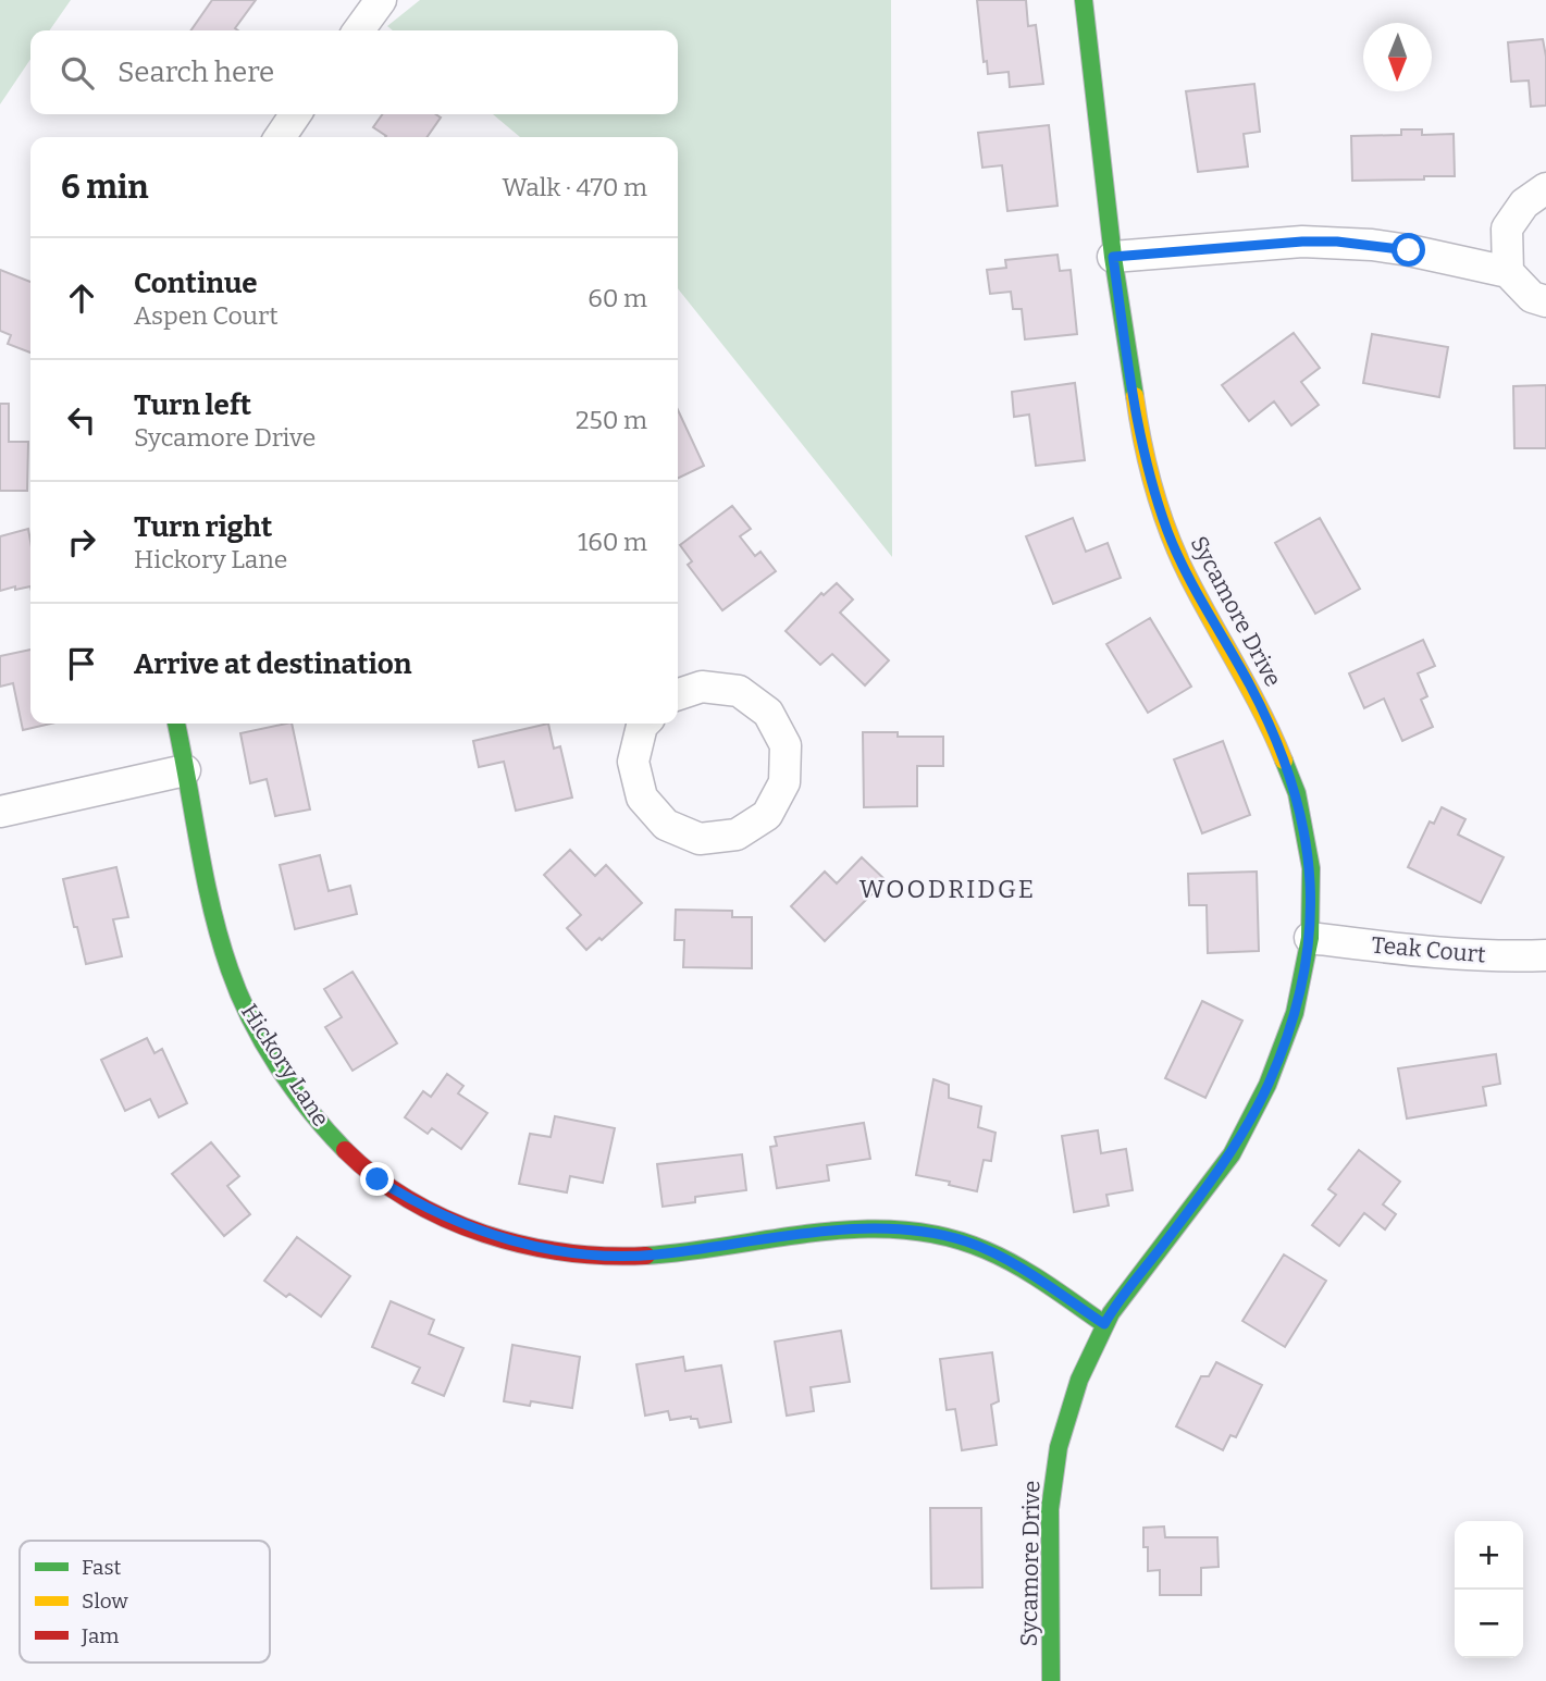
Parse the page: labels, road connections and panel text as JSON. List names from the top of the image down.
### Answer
{
  "streets": {
    "street": ["Sycamore Drive", "Teak Court", "Hickory Lane"]
  },
  "crossings": [
    ["Sycamore Drive", "Teak Court"],
    ["Sycamore Drive", "Hickory Lane"]
  ],
  "districts": ["WOODRIDGE"],
  "legend": ["Fast", "Slow", "Jam"],
  "north": "bottom",
  "page": {
    "search": "Search here",
    "heading": ["6 min", "Walk · 470 m"],
    "list": [
      ["Continue", "Aspen Court", "60 m"],
      ["Turn left", "Sycamore Drive", "250 m"],
      ["Turn right", "Hickory Lane", "160 m"],
      "Arrive at destination"
    ],
    "map_buttons": ["+", "−"]
  }
}
